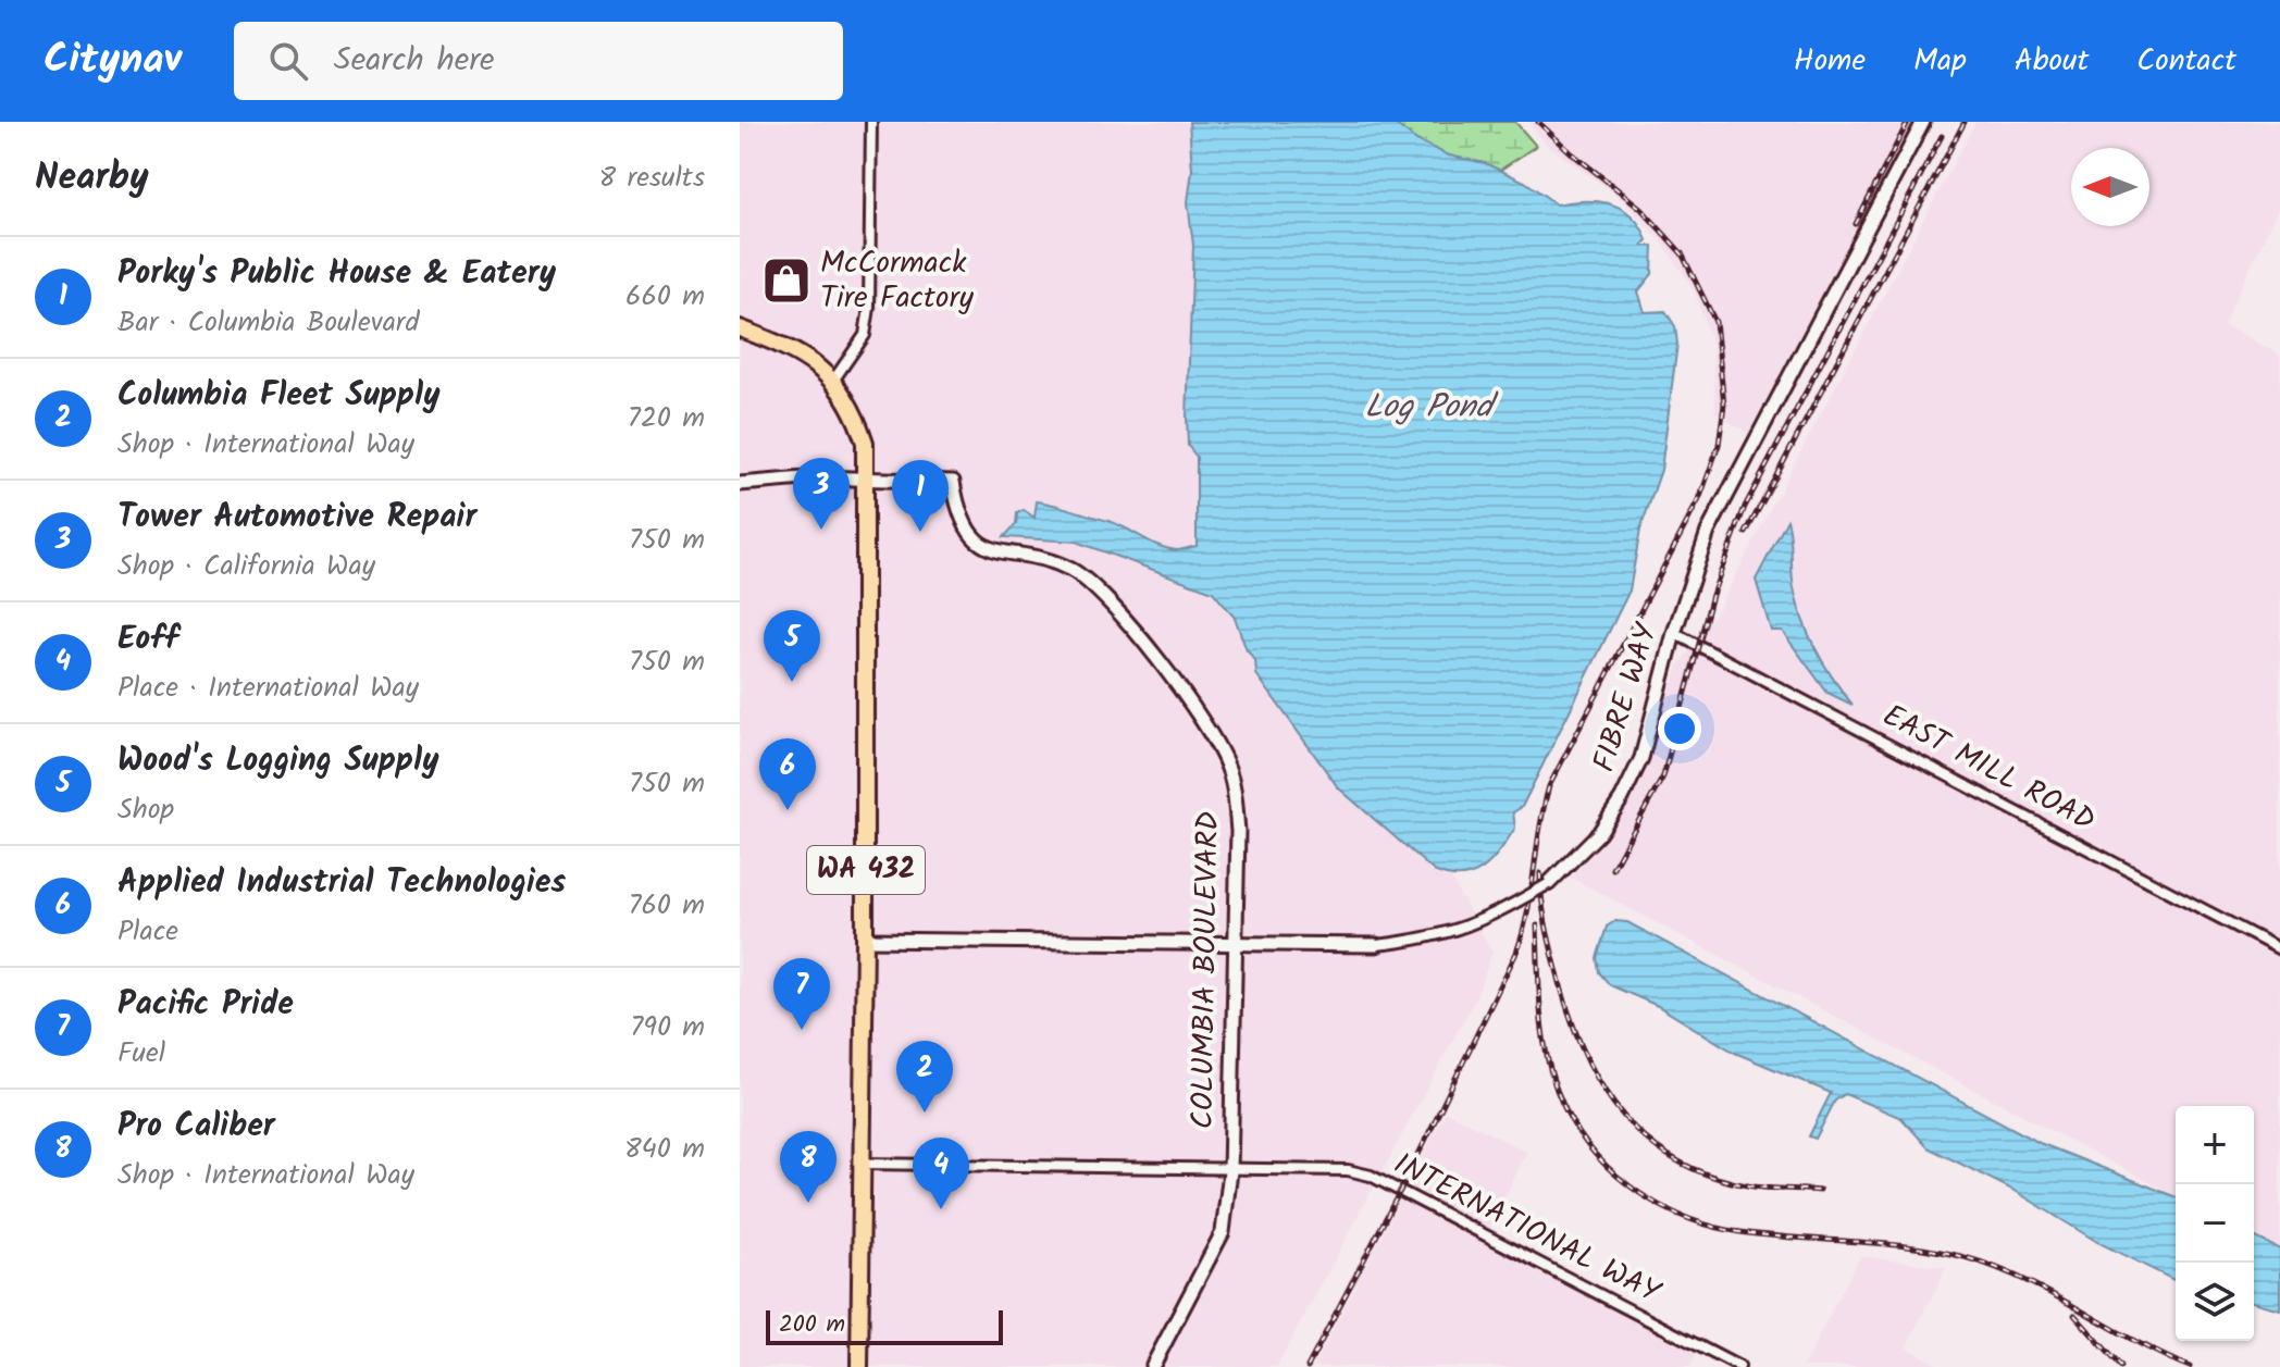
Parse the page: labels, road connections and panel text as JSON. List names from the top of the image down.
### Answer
{
  "streets": {
    "highway": ["WA 432"],
    "street": [
      "FIBRE WAY",
      "EAST MILL ROAD",
      "COLUMBIA BOULEVARD",
      "INTERNATIONAL WAY"
    ]
  },
  "crossings": [
    ["FIBRE WAY", "EAST MILL ROAD"],
    ["FIBRE WAY", "WA 432"],
    ["FIBRE WAY", "COLUMBIA BOULEVARD"],
    ["WA 432", "COLUMBIA BOULEVARD"],
    ["WA 432", "INTERNATIONAL WAY"],
    ["COLUMBIA BOULEVARD", "INTERNATIONAL WAY"]
  ],
  "water": ["Log Pond"],
  "places": {
    "shop": ["McCormack Tire Factory"]
  },
  "scale_bar": "200 m",
  "north": "left",
  "page": {
    "header": "Citynav",
    "search": "Search here",
    "nav": [
      "Home",
      "Map",
      "About",
      "Contact"
    ],
    "heading": ["Nearby", "8 results"],
    "list": [
      {
        "mark": "1",
        "name": "Porky's Public House & Eatery",
        "note": "Bar · Columbia Boulevard",
        "value": "660 m"
      },
      {
        "mark": "2",
        "name": "Columbia Fleet Supply",
        "note": "Shop · International Way",
        "value": "720 m"
      },
      {
        "mark": "3",
        "name": "Tower Automotive Repair",
        "note": "Shop · California Way",
        "value": "750 m"
      },
      {
        "mark": "4",
        "name": "Eoff",
        "note": "Place · International Way",
        "value": "750 m"
      },
      {
        "mark": "5",
        "name": "Wood's Logging Supply",
        "note": "Shop",
        "value": "750 m"
      },
      {
        "mark": "6",
        "name": "Applied Industrial Technologies",
        "note": "Place",
        "value": "760 m"
      },
      {
        "mark": "7",
        "name": "Pacific Pride",
        "note": "Fuel",
        "value": "790 m"
      },
      {
        "mark": "8",
        "name": "Pro Caliber",
        "note": "Shop · International Way",
        "value": "840 m"
      }
    ],
    "pins": [
      "3",
      "1",
      "5",
      "6",
      "7",
      "2",
      "8",
      "4"
    ],
    "map_buttons": ["+", "−"],
    "scale": "200 m"
  }
}
